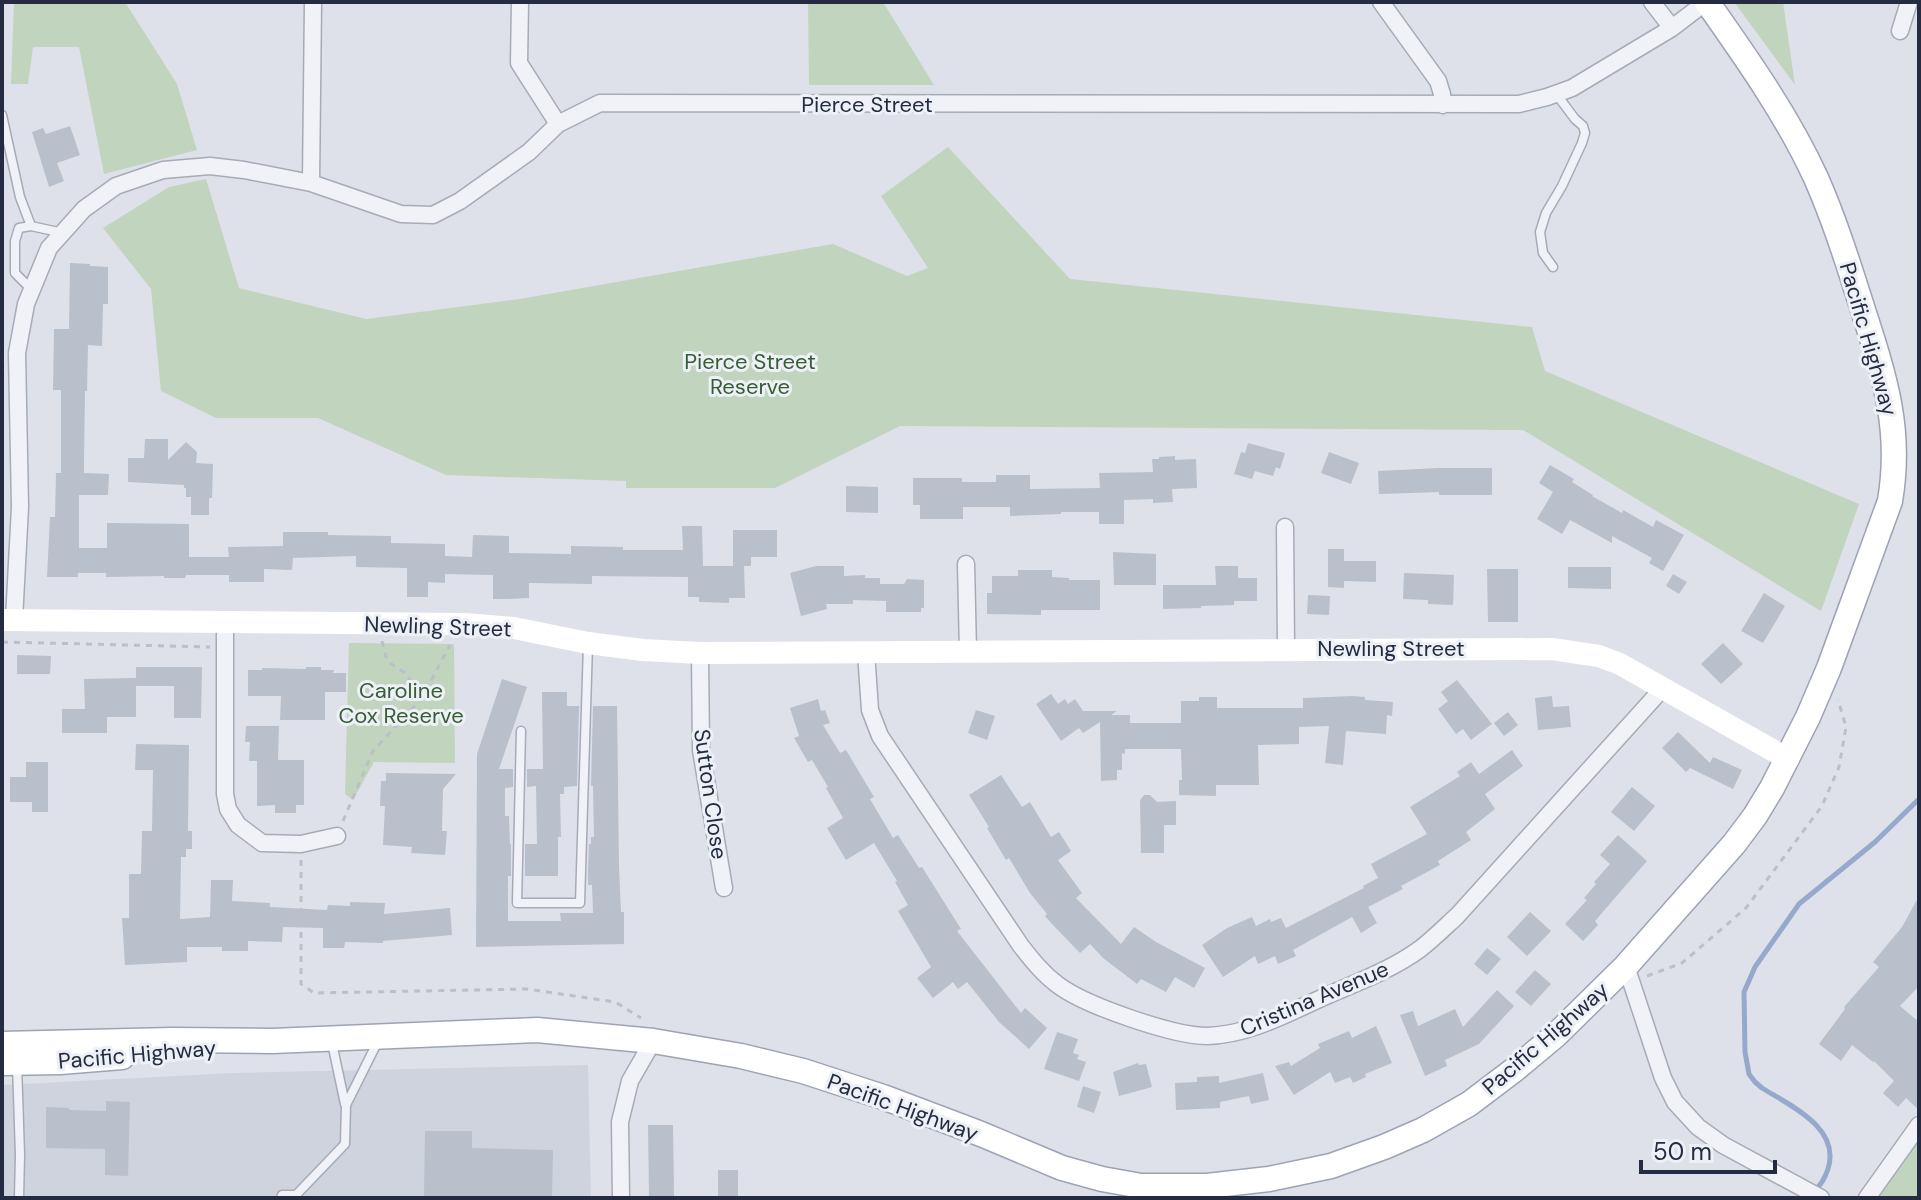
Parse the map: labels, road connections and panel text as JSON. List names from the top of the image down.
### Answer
{
  "streets": {
    "main road": ["Pacific Highway"],
    "street": [
      "Pierce Street",
      "Newling Street",
      "Sutton Close",
      "Cristina Avenue"
    ]
  },
  "crossings": [
    ["Pierce Street", "Pacific Highway"],
    ["Pierce Street", "Newling Street"],
    ["Pacific Highway", "Newling Street"],
    ["Newling Street", "Sutton Close"],
    ["Newling Street", "Cristina Avenue"]
  ],
  "parks": ["Pierce Street Reserve", "Caroline Cox Reserve"],
  "scale_bar": "50 m"
}
